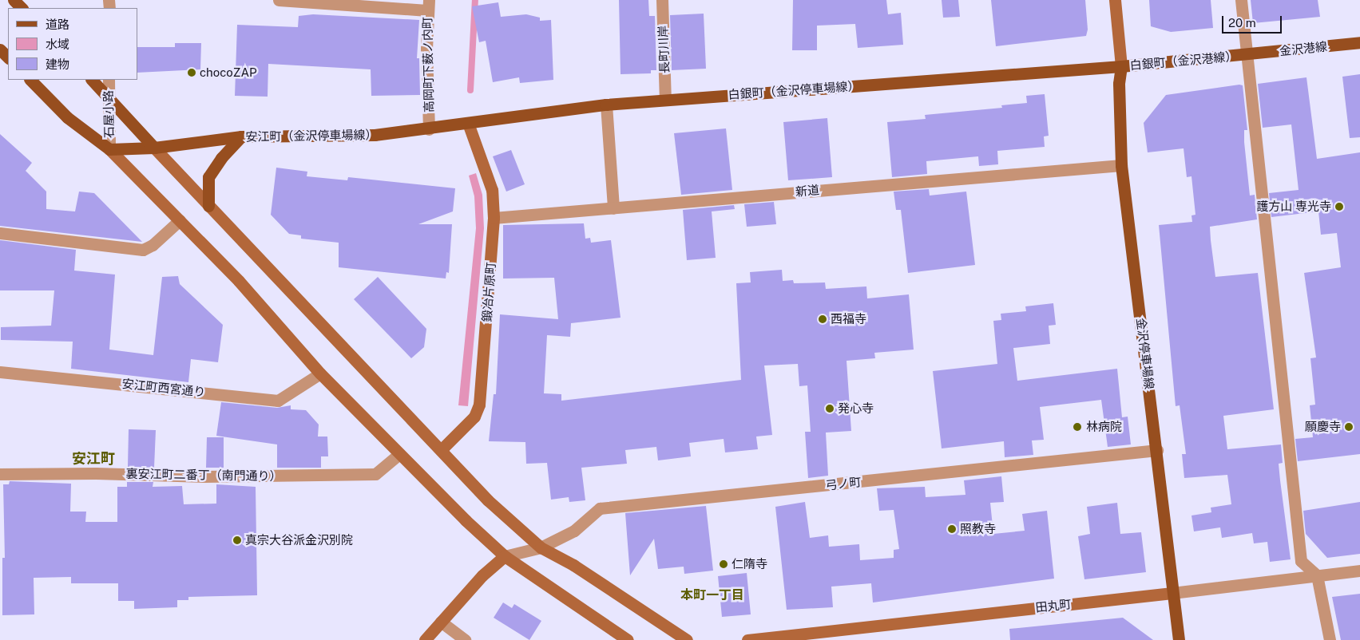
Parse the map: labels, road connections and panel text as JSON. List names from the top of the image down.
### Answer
{
  "streets": {
    "main road": [
      "金沢港線",
      "白銀町（金沢港線）",
      "白銀町（金沢停車場線）",
      "安江町（金沢停車場線）",
      "金沢停車場線"
    ],
    "street": [
      "長町川岸",
      "高岡町下薮ノ内町",
      "石屋小路",
      "新道",
      "鍛冶片原町",
      "安江町西宮通り",
      "裏安江町二番丁（南門通り）",
      "弓ノ町",
      "田丸町"
    ]
  },
  "crossings": [
    ["金沢港線", "白銀町（金沢港線）"],
    ["長町川岸", "白銀町（金沢停車場線）"],
    ["白銀町（金沢港線）", "白銀町（金沢停車場線）"],
    ["白銀町（金沢港線）", "金沢停車場線"],
    ["高岡町下薮ノ内町", "安江町（金沢停車場線）"],
    ["白銀町（金沢停車場線）", "安江町（金沢停車場線）"],
    ["白銀町（金沢停車場線）", "鍛冶片原町"],
    ["白銀町（金沢停車場線）", "金沢停車場線"],
    ["石屋小路", "安江町（金沢停車場線）"],
    ["安江町（金沢停車場線）", "鍛冶片原町"],
    ["新道", "鍛冶片原町"],
    ["新道", "金沢停車場線"],
    ["金沢停車場線", "弓ノ町"],
    ["金沢停車場線", "田丸町"]
  ],
  "districts": ["安江町", "本町一丁目"],
  "places": [
    "chocoZAP",
    "護方山 専光寺",
    "西福寺",
    "発心寺",
    "林病院",
    "願慶寺",
    "照教寺",
    "真宗大谷派金沢別院",
    "仁隋寺"
  ],
  "legend": ["道路", "水域", "建物"],
  "scale_bar": "20 m"
}
